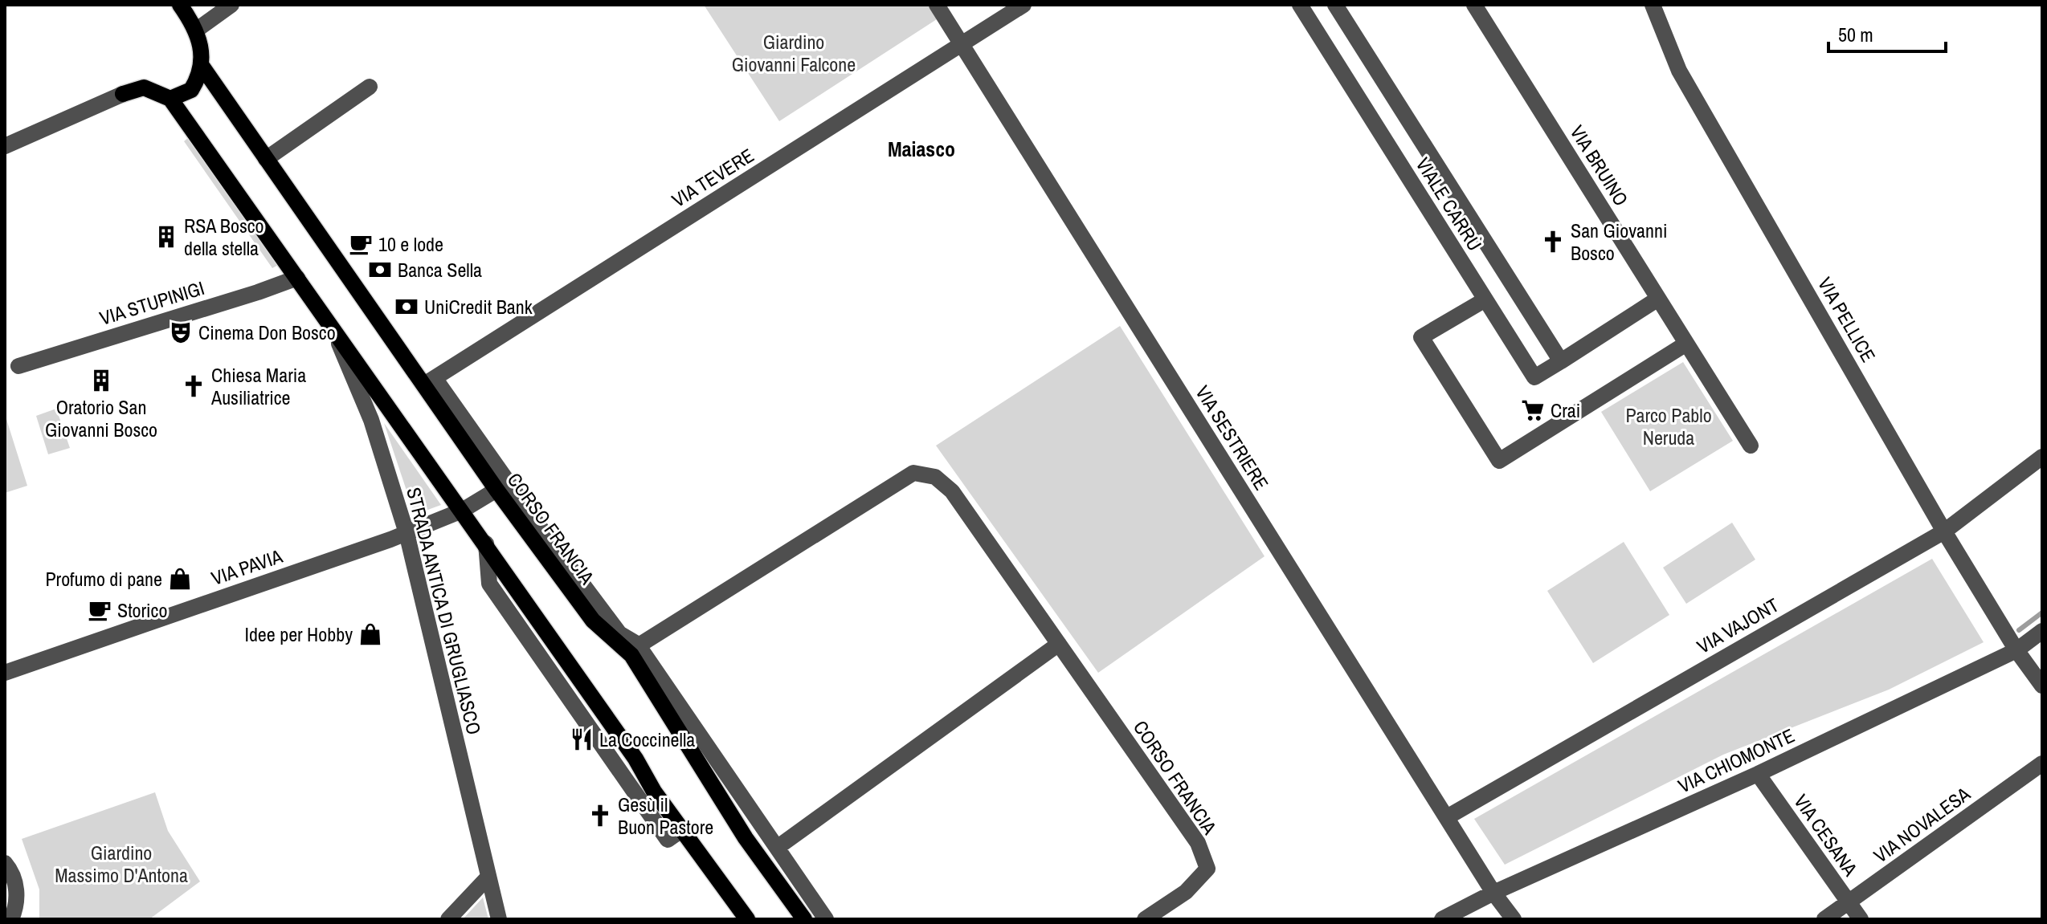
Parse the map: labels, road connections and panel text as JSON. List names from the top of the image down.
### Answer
{
  "streets": {
    "main road": ["CORSO FRANCIA"],
    "street": [
      "VIA BRUINO",
      "VIA TEVERE",
      "VIALE CARRÙ",
      "VIA STUPINIGI",
      "VIA PELLICE",
      "VIA SESTRIERE",
      "VIA PAVIA",
      "STRADA ANTICA DI GRUGLIASCO",
      "VIA VAJONT",
      "VIA CHIOMONTE",
      "VIA NOVALESA",
      "VIA CESANA"
    ]
  },
  "crossings": [
    ["VIA BRUINO", "VIALE CARRÙ"],
    ["VIA TEVERE", "VIA SESTRIERE"],
    ["VIA TEVERE", "CORSO FRANCIA"],
    ["VIA PELLICE", "VIA VAJONT"],
    ["VIA PELLICE", "VIA CHIOMONTE"],
    ["VIA SESTRIERE", "VIA VAJONT"],
    ["VIA SESTRIERE", "VIA CHIOMONTE"],
    ["CORSO FRANCIA", "VIA PAVIA"],
    ["VIA PAVIA", "STRADA ANTICA DI GRUGLIASCO"],
    ["VIA CHIOMONTE", "VIA CESANA"],
    ["VIA NOVALESA", "VIA CESANA"]
  ],
  "districts": ["Maiasco"],
  "parks": ["Giardino Giovanni Falcone", "Parco Pablo Neruda", "Giardino Massimo D'Antona"],
  "places": {
    "building": ["RSA Bosco della stella", "Oratorio San Giovanni Bosco"],
    "church": ["San Giovanni Bosco", "Chiesa Maria Ausiliatrice", "Gesù il Buon Pastore"],
    "cafe": ["10 e lode", "Storico"],
    "bank": ["Banca Sella", "UniCredit Bank"],
    "theatre": ["Cinema Don Bosco"],
    "supermarket": ["Crai"],
    "shop": ["Profumo di pane", "Idee per Hobby"],
    "restaurant": ["La Coccinella"]
  },
  "scale_bar": "50 m"
}
